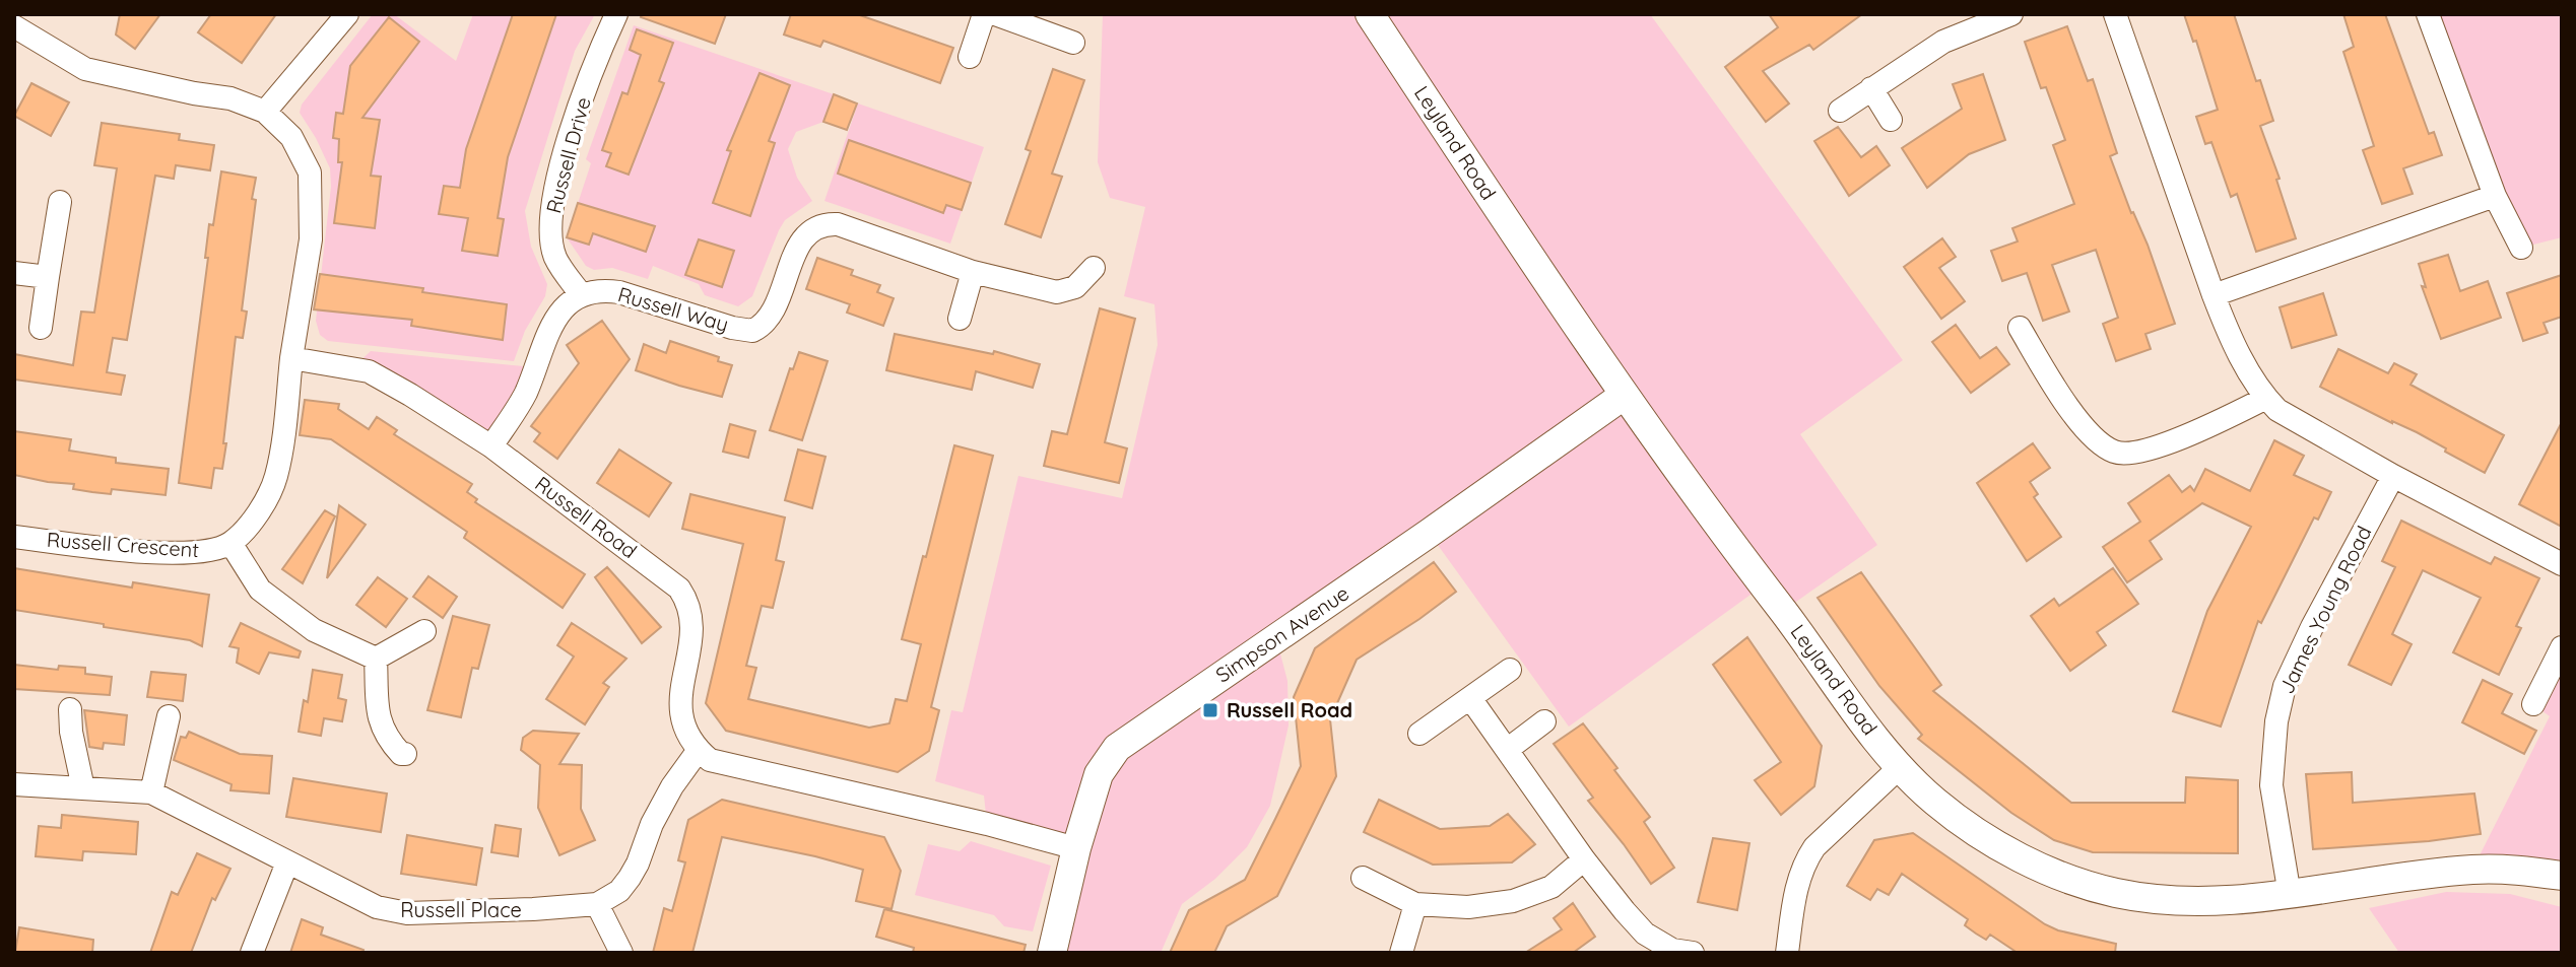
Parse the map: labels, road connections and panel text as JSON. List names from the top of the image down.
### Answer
{
  "streets": {
    "street": [
      "Leyland Road",
      "Russell Drive",
      "Russell Way",
      "Russell Road",
      "Russell Crescent",
      "James Young Road",
      "Simpson Avenue",
      "Russell Place"
    ]
  },
  "crossings": [
    ["Leyland Road", "James Young Road"],
    ["Leyland Road", "Simpson Avenue"],
    ["Russell Drive", "Russell Way"]
  ],
  "places": {
    "transit": ["Russell Road"]
  }
}
